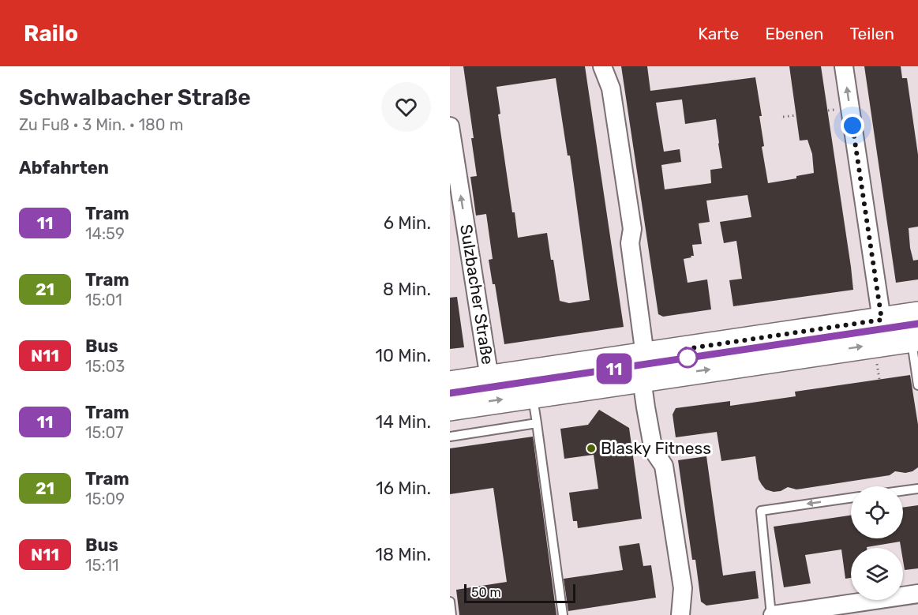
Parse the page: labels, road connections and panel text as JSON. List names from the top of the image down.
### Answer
{
  "streets": {
    "street": ["Sulzbacher Straße"]
  },
  "places": ["Blasky Fitness"],
  "lines": ["tram line 11"],
  "scale_bar": "50 m",
  "page": {
    "header": "Railo",
    "nav": ["Karte", "Ebenen", "Teilen"],
    "heading": [
      ["Schwalbacher Straße", "Zu Fuß · 3 Min. · 180 m"],
      "Abfahrten"
    ],
    "on_map": "11",
    "list": [
      {
        "mark": "11",
        "name": "Tram",
        "note": "14:59",
        "value": "6 Min."
      },
      {
        "mark": "21",
        "name": "Tram",
        "note": "15:01",
        "value": "8 Min."
      },
      {
        "mark": "N11",
        "name": "Bus",
        "note": "15:03",
        "value": "10 Min."
      },
      {
        "mark": "11",
        "name": "Tram",
        "note": "15:07",
        "value": "14 Min."
      },
      {
        "mark": "21",
        "name": "Tram",
        "note": "15:09",
        "value": "16 Min."
      },
      {
        "mark": "N11",
        "name": "Bus",
        "note": "15:11",
        "value": "18 Min."
      }
    ],
    "scale": "50 m"
  }
}
